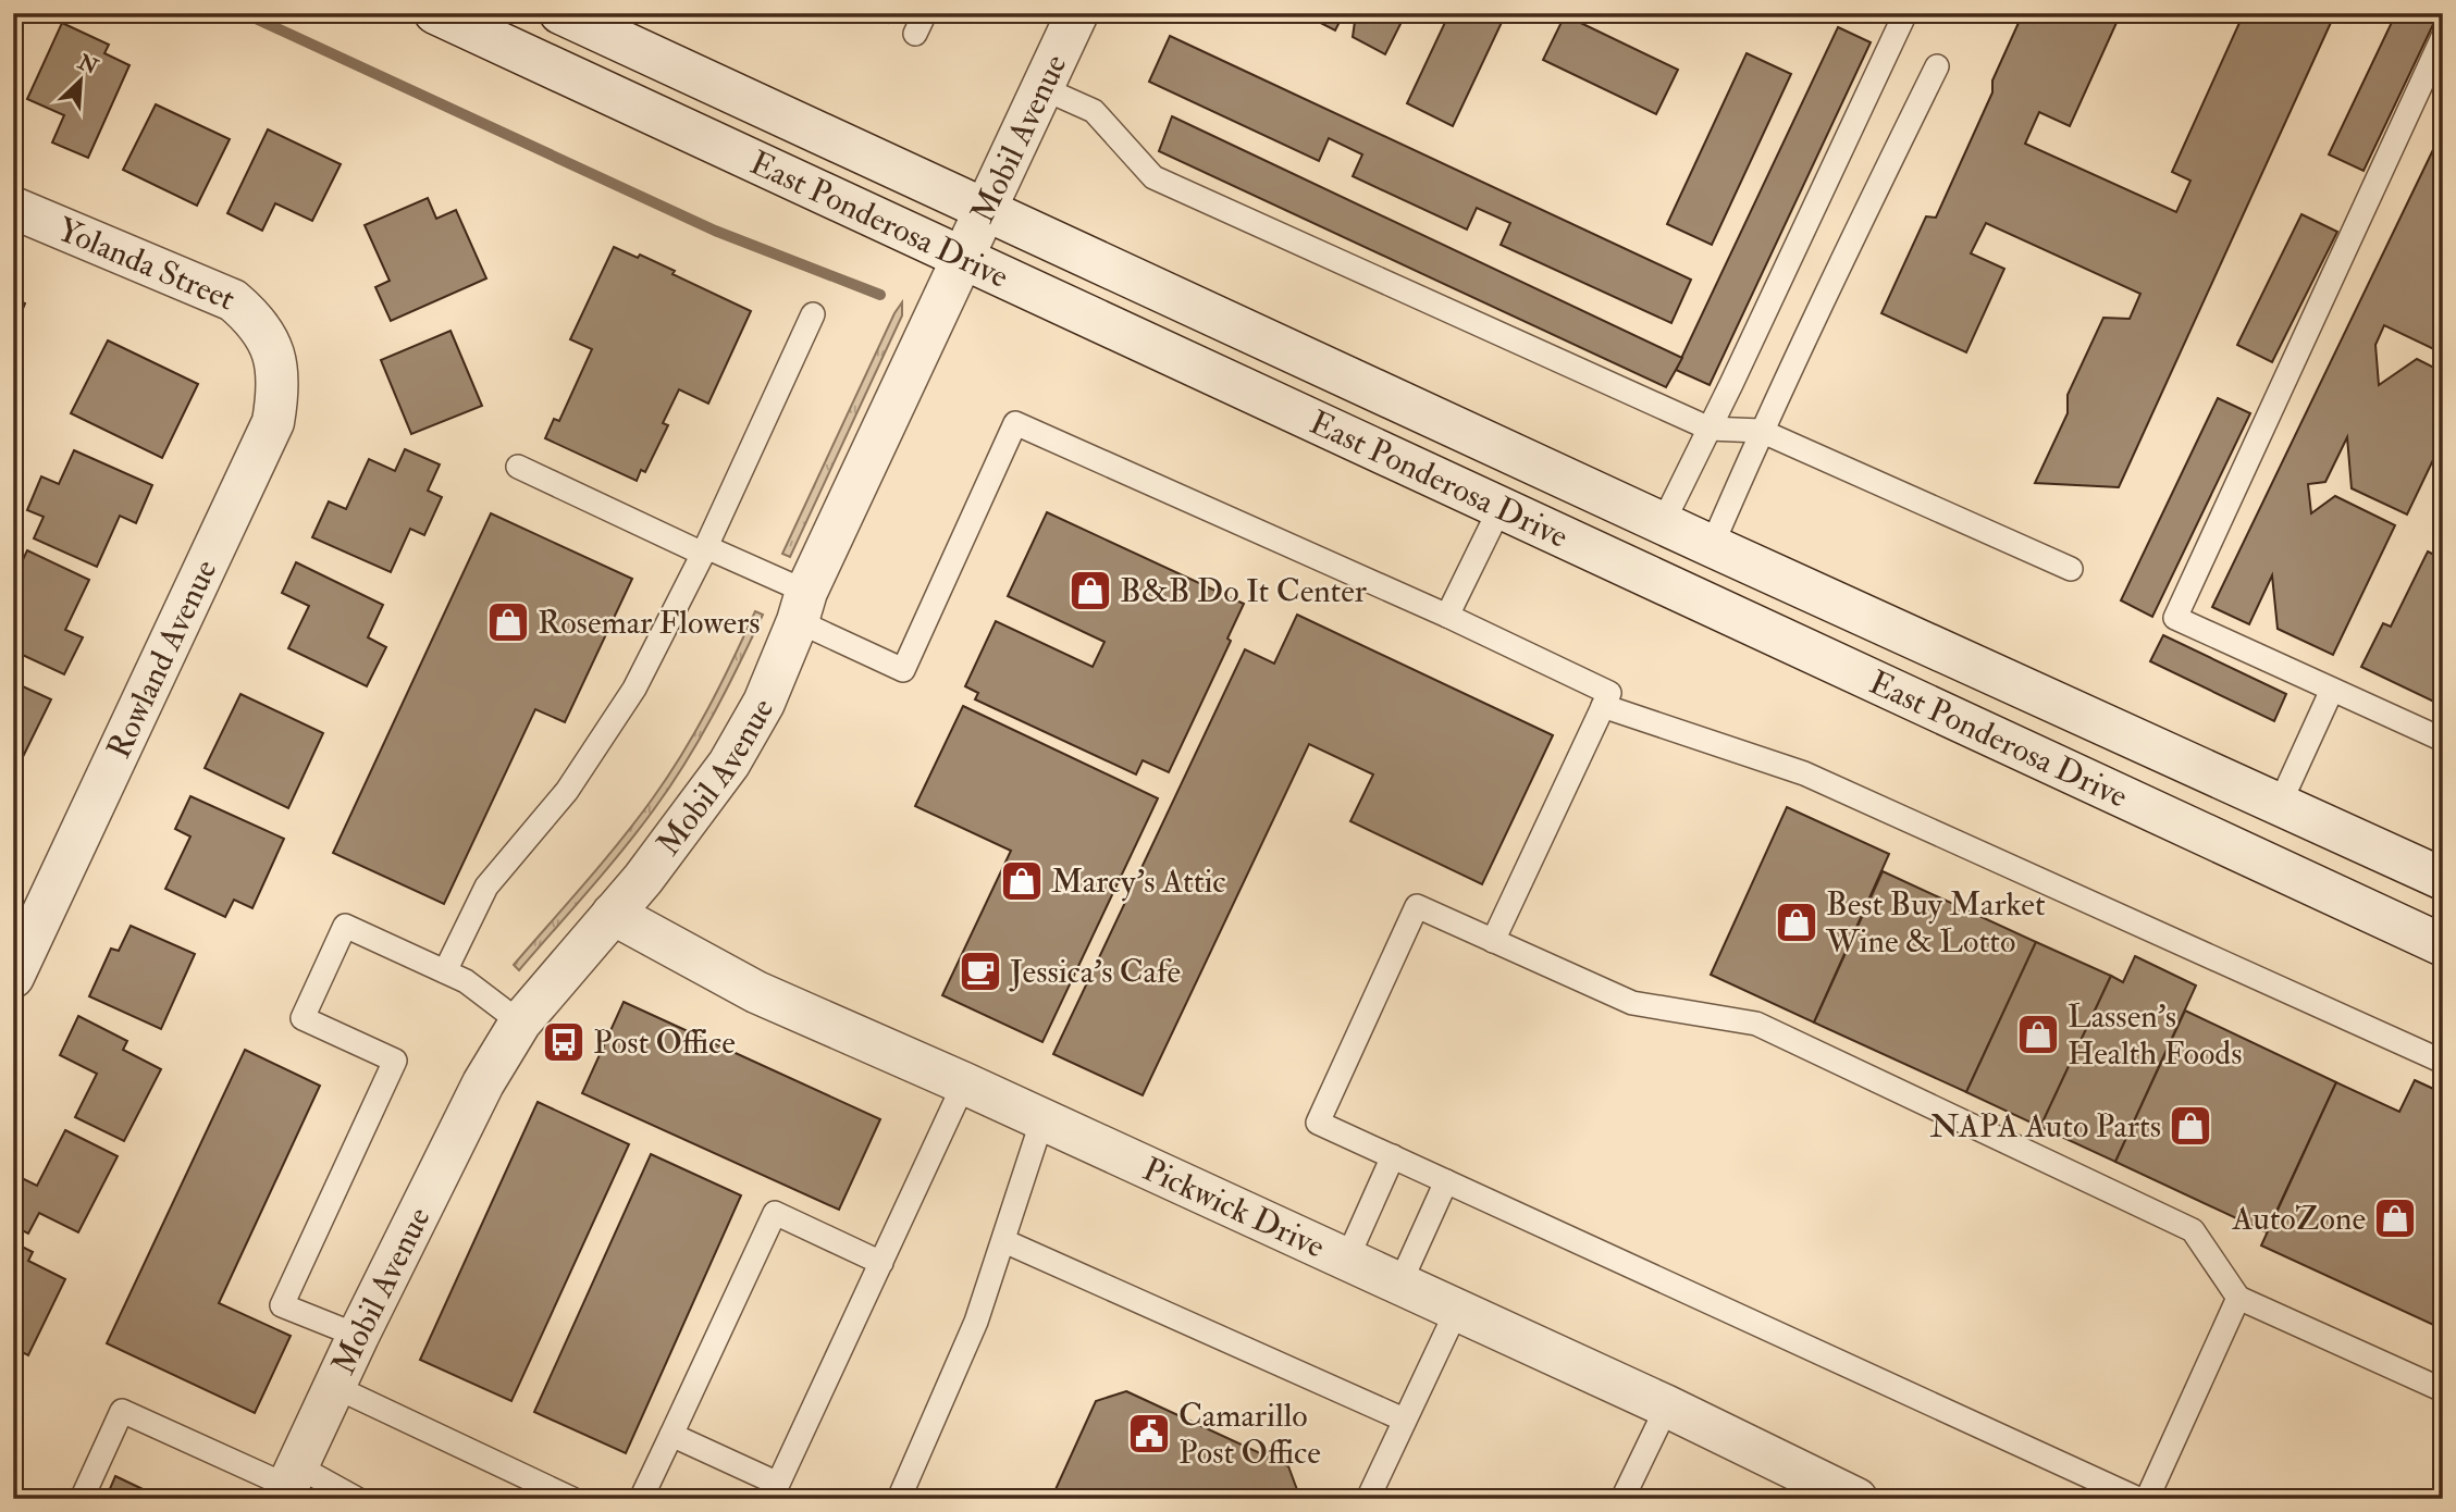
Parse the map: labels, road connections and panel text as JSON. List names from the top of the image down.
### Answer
{
  "streets": {
    "main road": [
      "Mobil Avenue",
      "East Ponderosa Drive",
      "Yolanda Street",
      "Rowland Avenue",
      "Pickwick Drive"
    ]
  },
  "crossings": [
    ["Mobil Avenue", "East Ponderosa Drive"],
    ["Mobil Avenue", "Pickwick Drive"],
    ["Yolanda Street", "Rowland Avenue"]
  ],
  "places": {
    "shop": [
      "B&B Do It Center",
      "Rosemar Flowers",
      "Marcy's Attic",
      "Best Buy Market Wine & Lotto",
      "Lassen's Health Foods",
      "NAPA Auto Parts",
      "AutoZone"
    ],
    "cafe": ["Jessica's Cafe"],
    "bus stop": ["Post Office"],
    "public building": ["Camarillo Post Office"]
  },
  "north": "top right"
}
